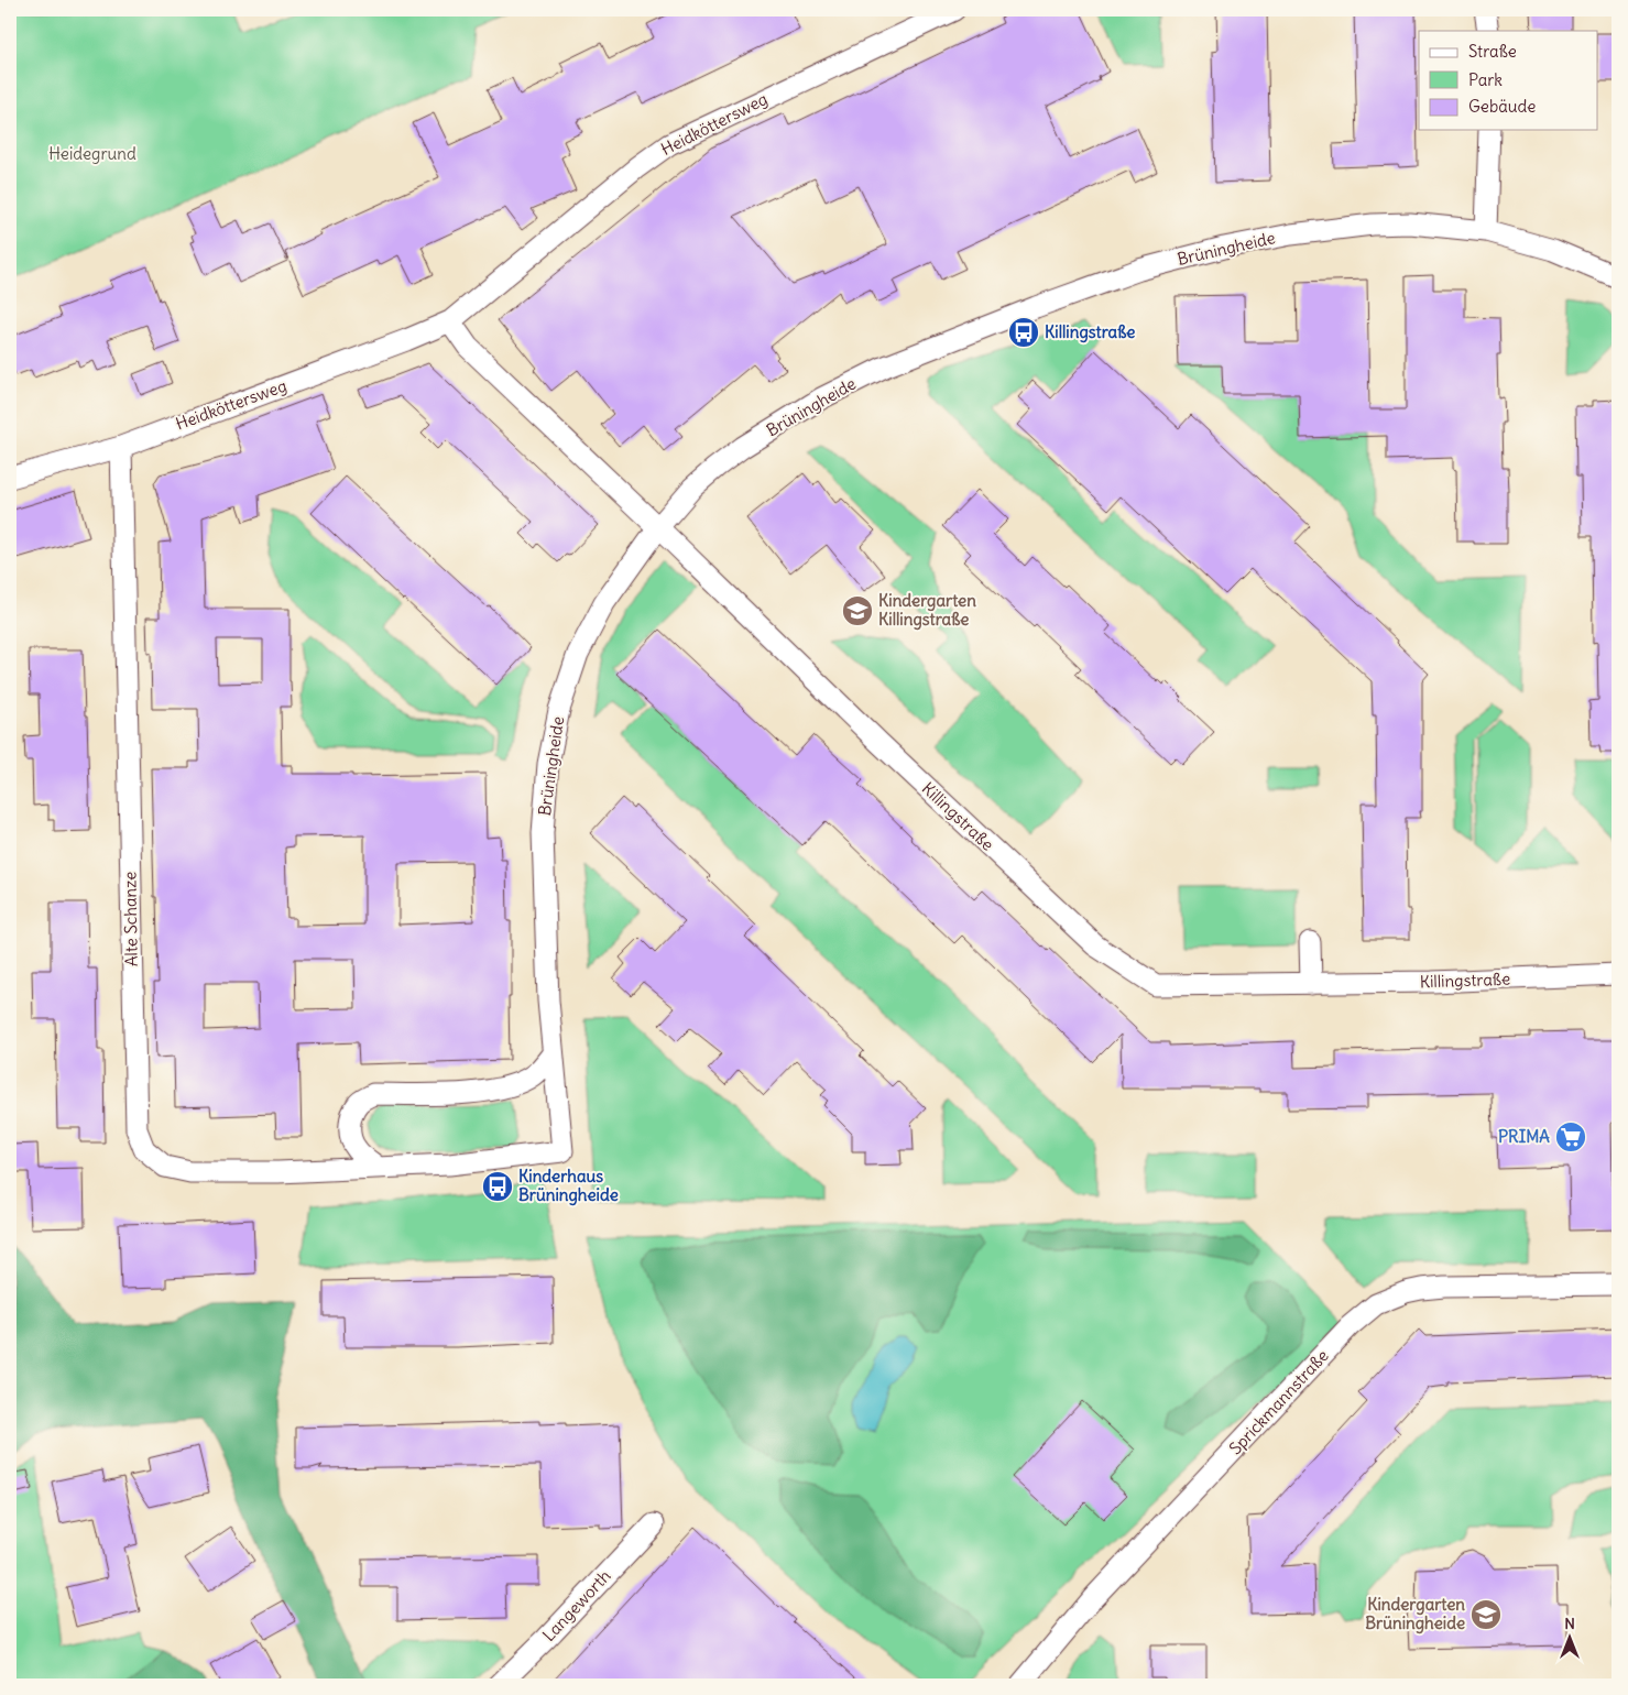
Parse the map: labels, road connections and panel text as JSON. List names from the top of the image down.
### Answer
{
  "streets": {
    "street": [
      "Heidköttersweg",
      "Brüningheide",
      "Killingstraße",
      "Alte Schanze",
      "Sprickmannstraße",
      "Langeworth"
    ]
  },
  "crossings": [
    ["Heidköttersweg", "Alte Schanze"],
    ["Brüningheide", "Killingstraße"],
    ["Brüningheide", "Alte Schanze"]
  ],
  "parks": ["Heidegrund"],
  "places": {
    "bus stop": ["Killingstraße", "Kinderhaus Brüningheide"],
    "school or university": ["Kindergarten Killingstraße", "Kindergarten Brüningheide"],
    "supermarket": ["PRIMA"]
  },
  "legend": ["Straße", "Park", "Gebäude"],
  "north": "top"
}
